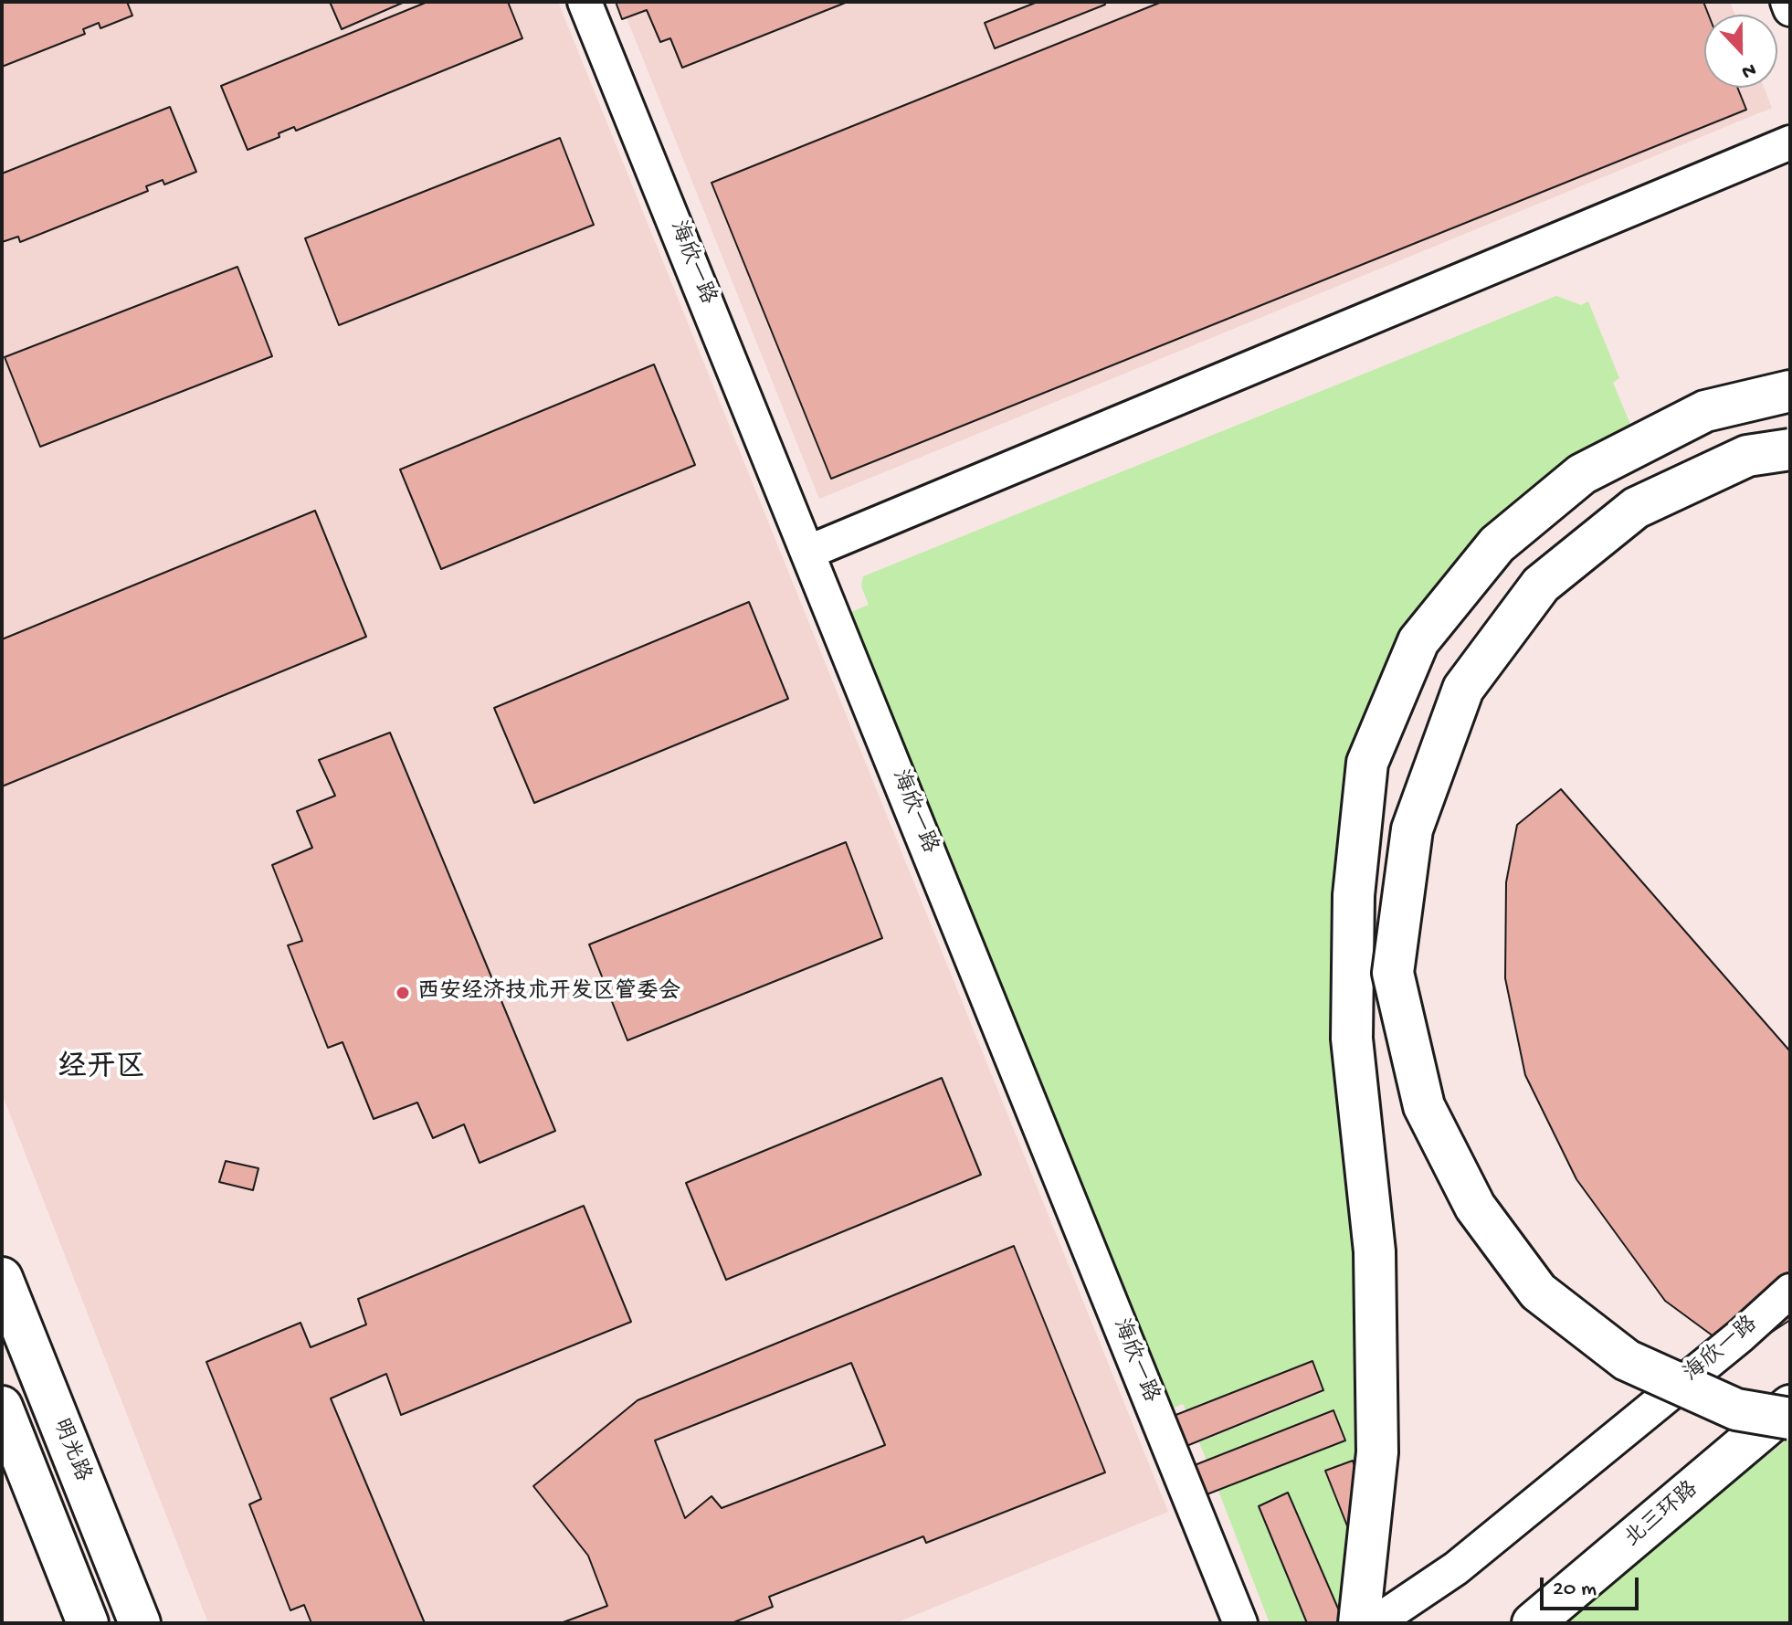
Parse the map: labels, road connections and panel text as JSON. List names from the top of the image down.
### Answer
{
  "streets": {
    "main road": ["明光路", "北三环路"],
    "street": ["海欣一路"]
  },
  "districts": ["经开区"],
  "places": ["西安经济技术开发区管委会"],
  "scale_bar": "20 m",
  "north": "bottom"
}
